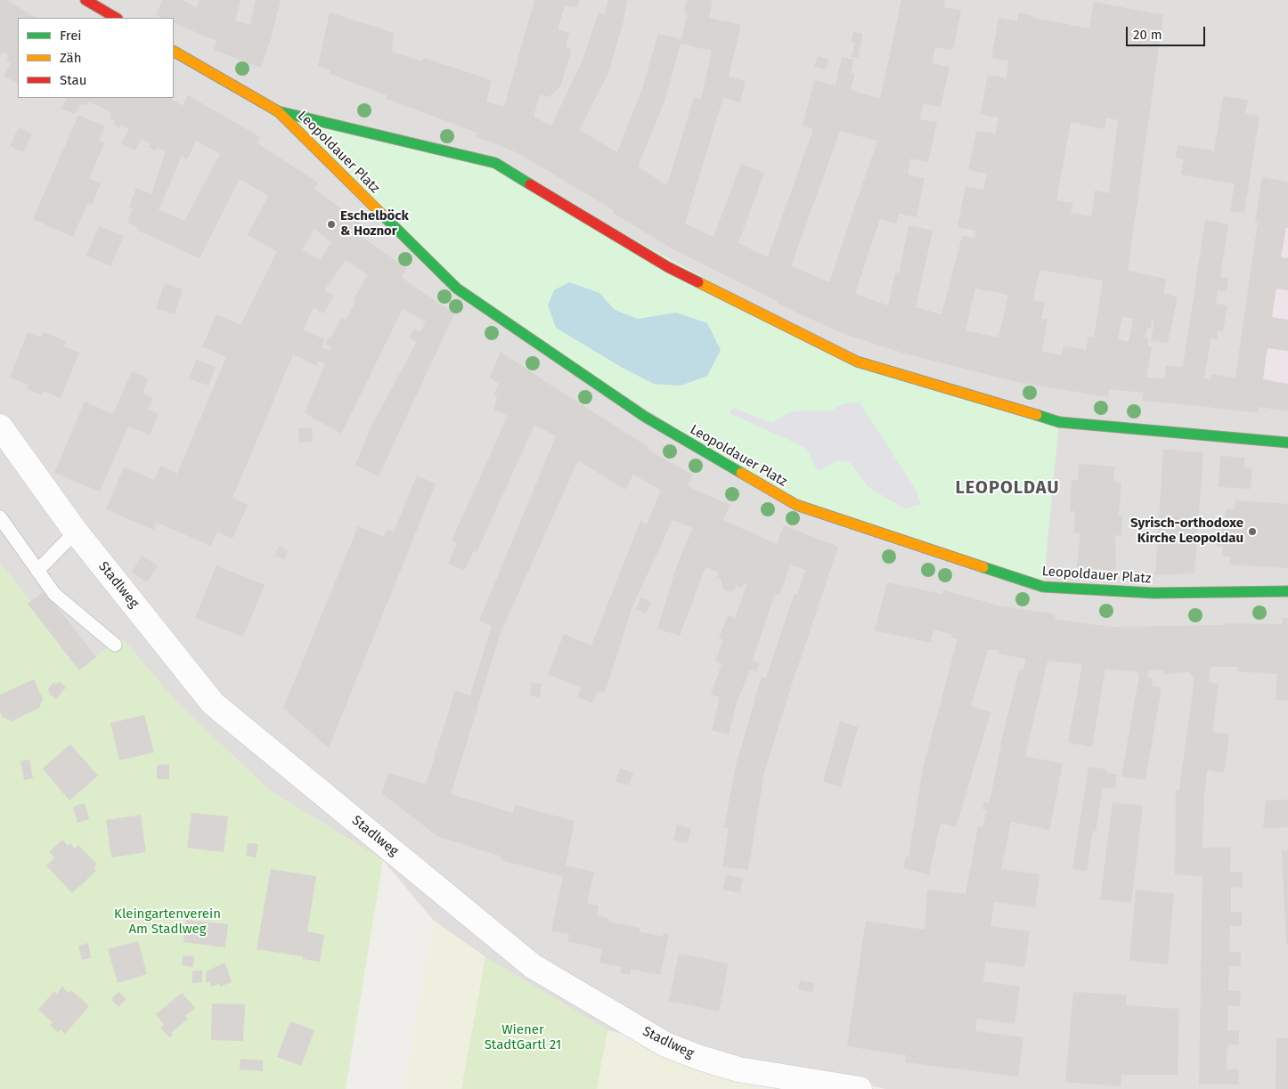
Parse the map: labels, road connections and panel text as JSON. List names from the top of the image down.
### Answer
{
  "streets": {
    "street": ["Leopoldauer Platz", "Stadlweg"]
  },
  "districts": ["LEOPOLDAU"],
  "parks": ["Kleingartenverein Am Stadlweg", "Wiener StadtGartl 21"],
  "places": ["Eschelböck & Hoznor", "Syrisch-orthodoxe Kirche Leopoldau"],
  "legend": ["Frei", "Zäh", "Stau"],
  "scale_bar": "20 m"
}
